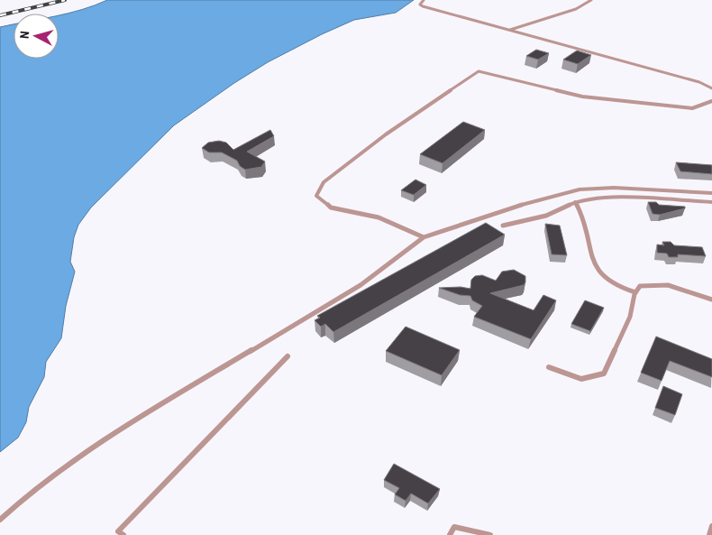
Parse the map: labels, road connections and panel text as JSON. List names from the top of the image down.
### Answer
{
  "north": "left"
}
